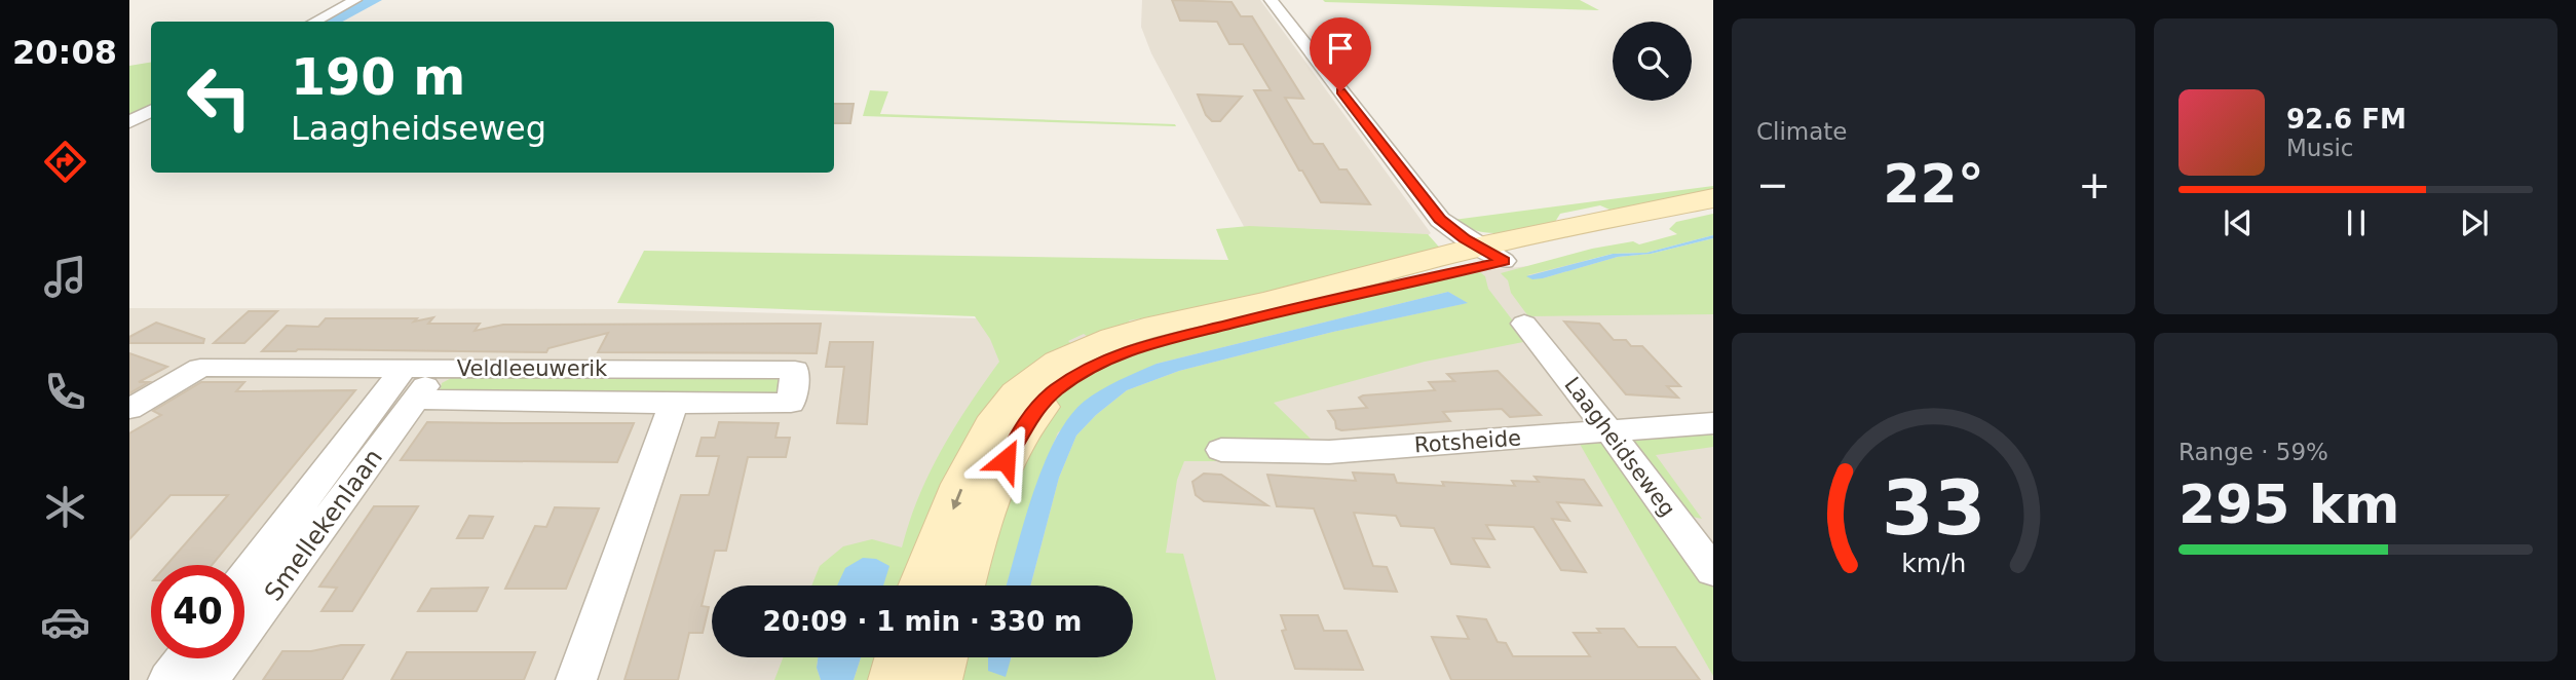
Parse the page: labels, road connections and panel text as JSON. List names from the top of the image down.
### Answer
{
  "streets": {
    "street": [
      "Veldleeuwerik",
      "Rotsheide",
      "Laagheidseweg",
      "Smellekenlaan"
    ]
  },
  "crossings": [
    ["Veldleeuwerik", "Smellekenlaan"],
    ["Rotsheide", "Laagheidseweg"]
  ],
  "page": {
    "tabs": "20:08",
    "tile": [
      "Climate",
      ["Range · 59%", "295 km"]
    ],
    "turn": ["190 m", "Laagheidseweg"],
    "song": ["92.6 FM", "Music"],
    "heat": ["−", "22°", "+"],
    "limit": "40",
    "trip": "20:09 · 1 min · 330 m",
    "gauge": ["33", "km/h"]
  }
}
